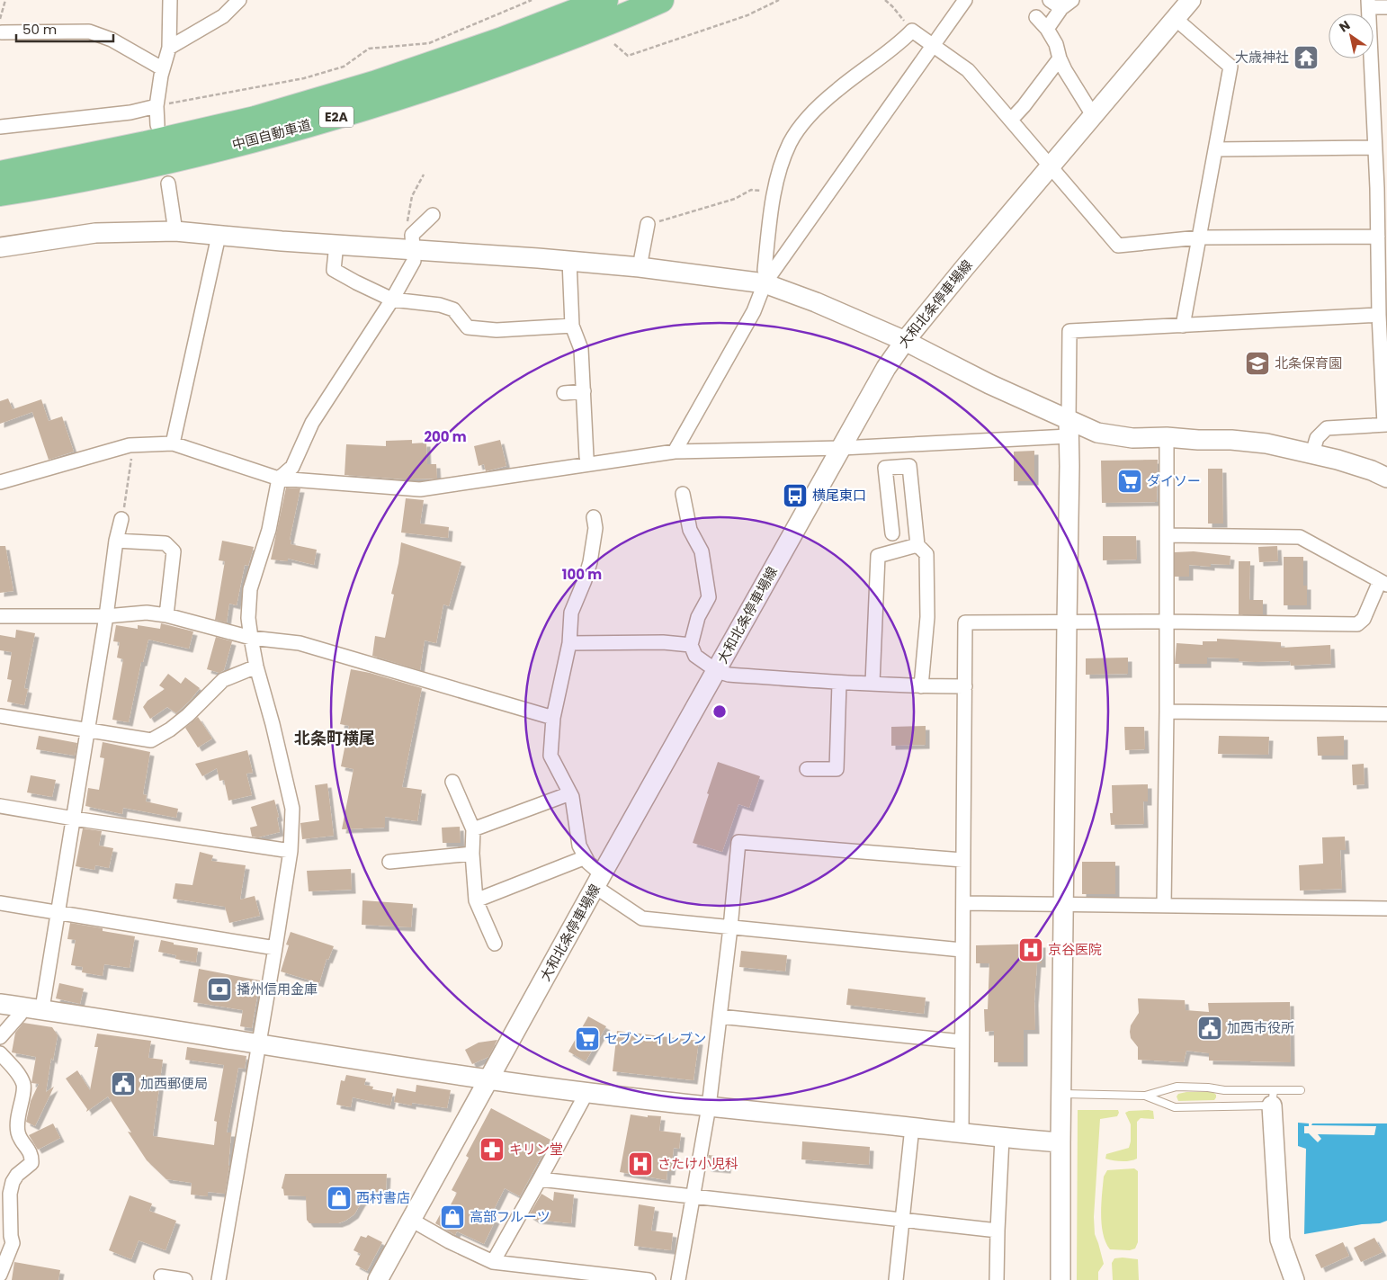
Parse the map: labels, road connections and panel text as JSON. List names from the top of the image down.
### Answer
{
  "streets": {
    "highway": ["E2A", "中国自動車道"],
    "street": ["大和北条停車場線"]
  },
  "districts": ["北条町横尾"],
  "places": {
    "temple": ["大歳神社"],
    "school or university": ["北条保育園"],
    "supermarket": ["ダイソー", "セブン-イレブン"],
    "bus stop": ["横尾東口"],
    "hospital": ["京谷医院", "さたけ小児科"],
    "bank": ["播州信用金庫"],
    "public building": ["加西市役所", "加西郵便局"],
    "pharmacy": ["キリン堂"],
    "shop": ["西村書店", "高部フルーツ"]
  },
  "scale_bar": "50 m",
  "north": "top left",
  "rings": ["200 m", "100 m"]
}
